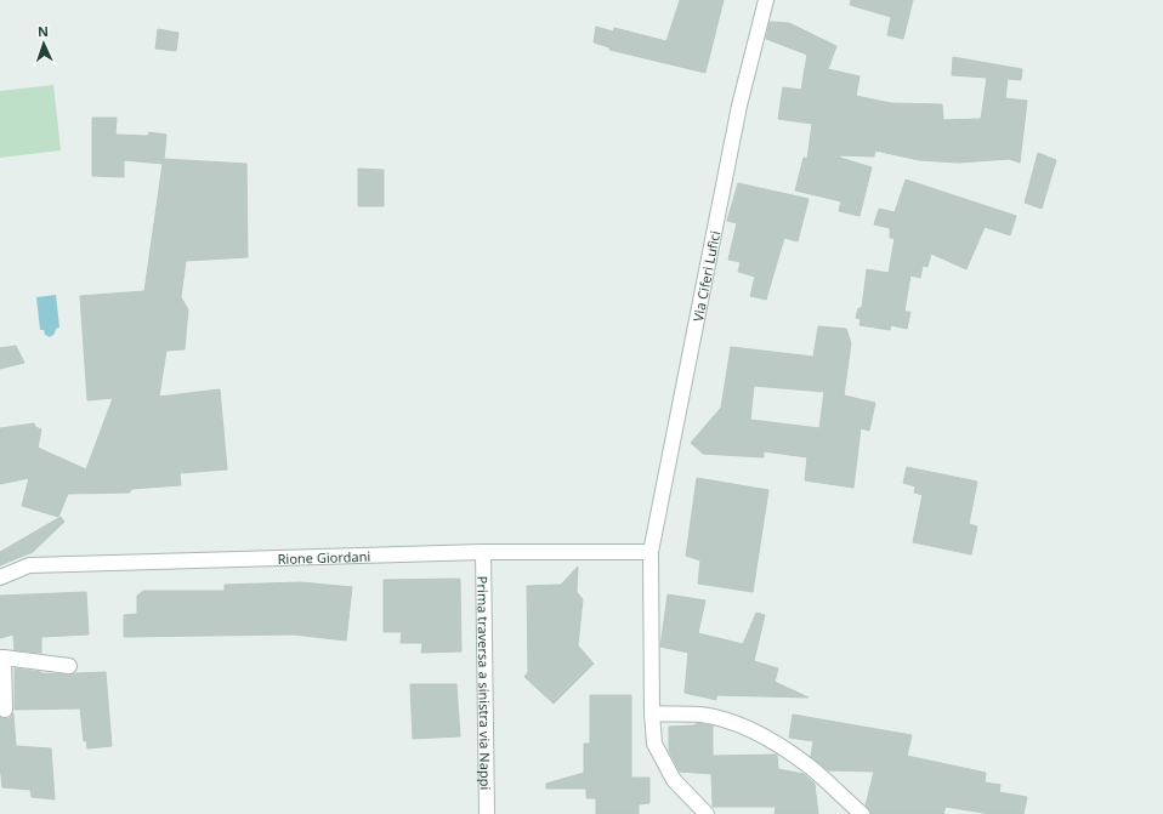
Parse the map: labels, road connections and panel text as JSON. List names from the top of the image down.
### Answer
{
  "streets": {
    "street": ["Via Ciferi Lufici", "Rione Giordani", "Prima traversa a sinistra via Nappi"]
  },
  "crossings": [
    ["Via Ciferi Lufici", "Rione Giordani"],
    ["Rione Giordani", "Prima traversa a sinistra via Nappi"]
  ],
  "north": "top"
}
